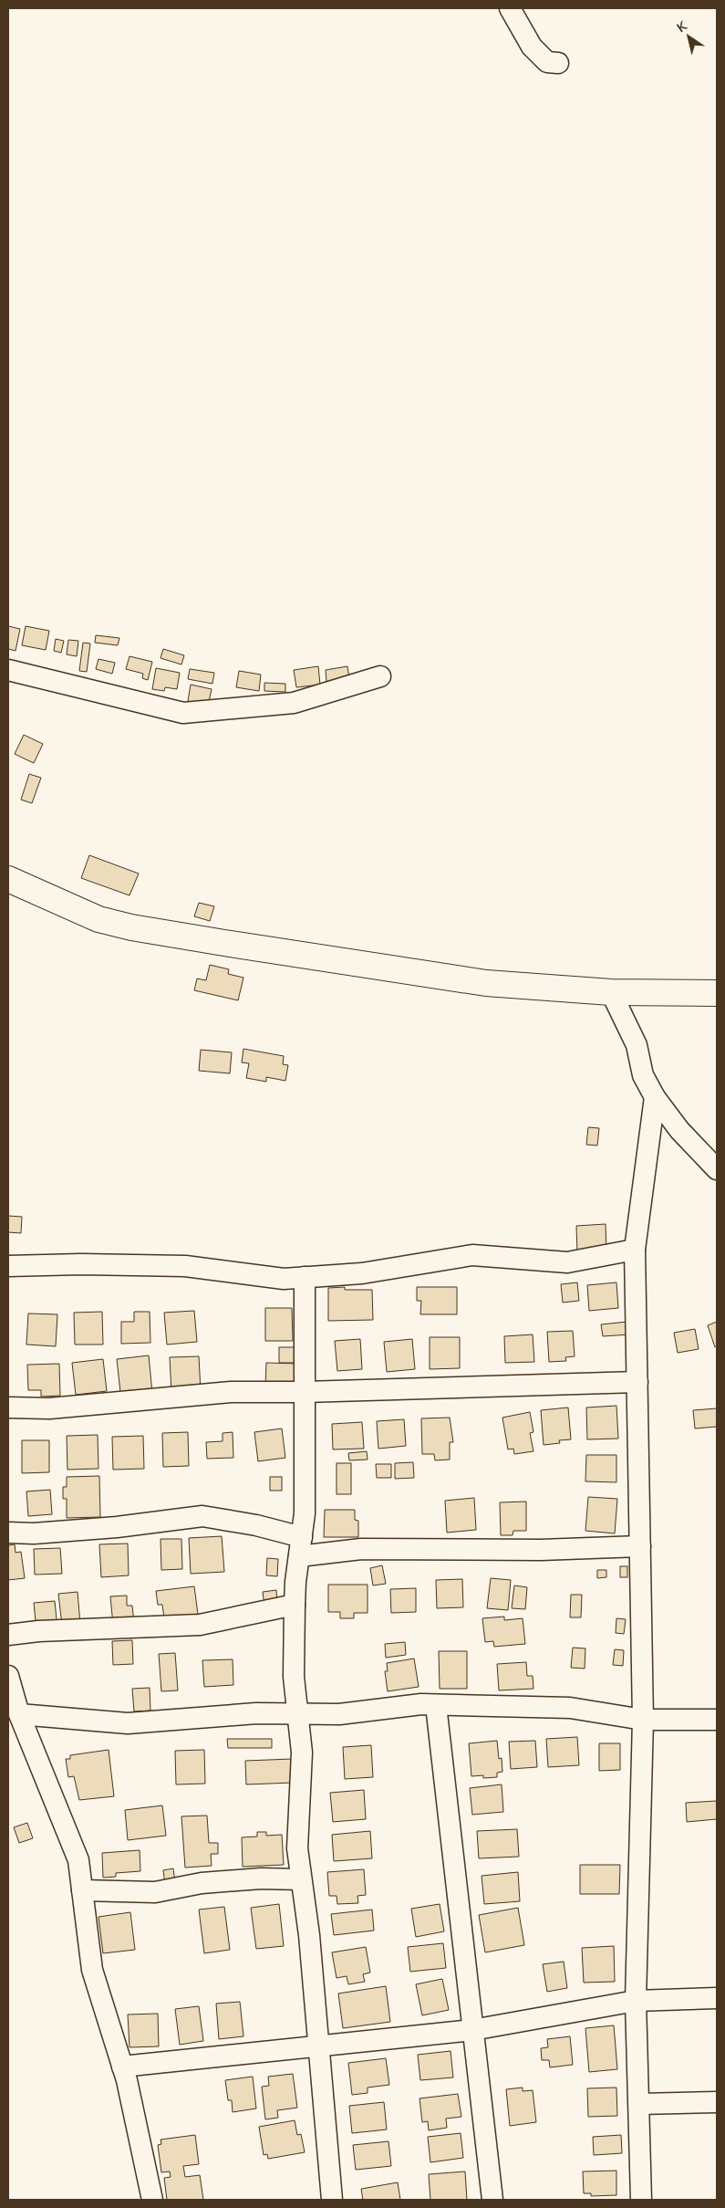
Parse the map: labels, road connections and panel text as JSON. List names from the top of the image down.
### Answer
{
  "north": "top left"
}
